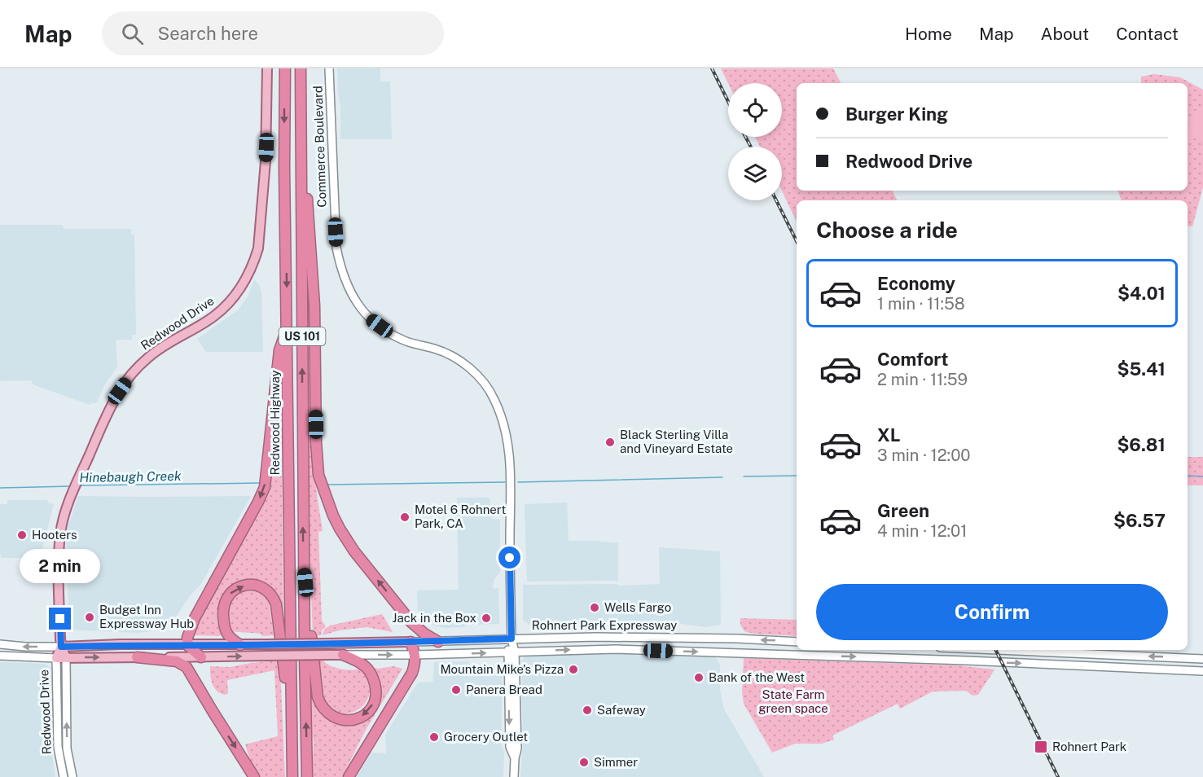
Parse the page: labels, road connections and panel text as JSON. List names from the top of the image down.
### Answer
{
  "streets": {
    "highway": ["US 101", "Redwood Highway"],
    "main road": ["Commerce Boulevard", "Redwood Drive", "Rohnert Park Expressway"]
  },
  "crossings": [
    ["Commerce Boulevard", "Rohnert Park Expressway"],
    ["Redwood Drive", "Rohnert Park Expressway"]
  ],
  "water": ["Hinebaugh Creek"],
  "parks": ["State Farm green space"],
  "places": {
    "other": [
      "Black Sterling Villa and Vineyard Estate",
      "Motel 6 Rohnert Park, CA",
      "Hooters",
      "Wells Fargo",
      "Budget Inn Expressway Hub",
      "Jack in the Box",
      "Mountain Mike's Pizza",
      "Bank of the West",
      "Panera Bread",
      "Safeway",
      "Grocery Outlet",
      "Simmer"
    ],
    "transit": ["Rohnert Park"]
  },
  "page": {
    "header": "Map",
    "search": "Search here",
    "nav": [
      "Home",
      "Map",
      "About",
      "Contact"
    ],
    "banner": ["Burger King", "Redwood Drive"],
    "heading": "Choose a ride",
    "list": [
      {
        "name": "Economy",
        "note": "1 min · 11:58",
        "value": "$4.01"
      },
      {
        "name": "Comfort",
        "note": "2 min · 11:59",
        "value": "$5.41"
      },
      {
        "name": "XL",
        "note": "3 min · 12:00",
        "value": "$6.81"
      },
      {
        "name": "Green",
        "note": "4 min · 12:01",
        "value": "$6.57"
      }
    ],
    "bubble": "2 min",
    "buttons": "Confirm"
  }
}
